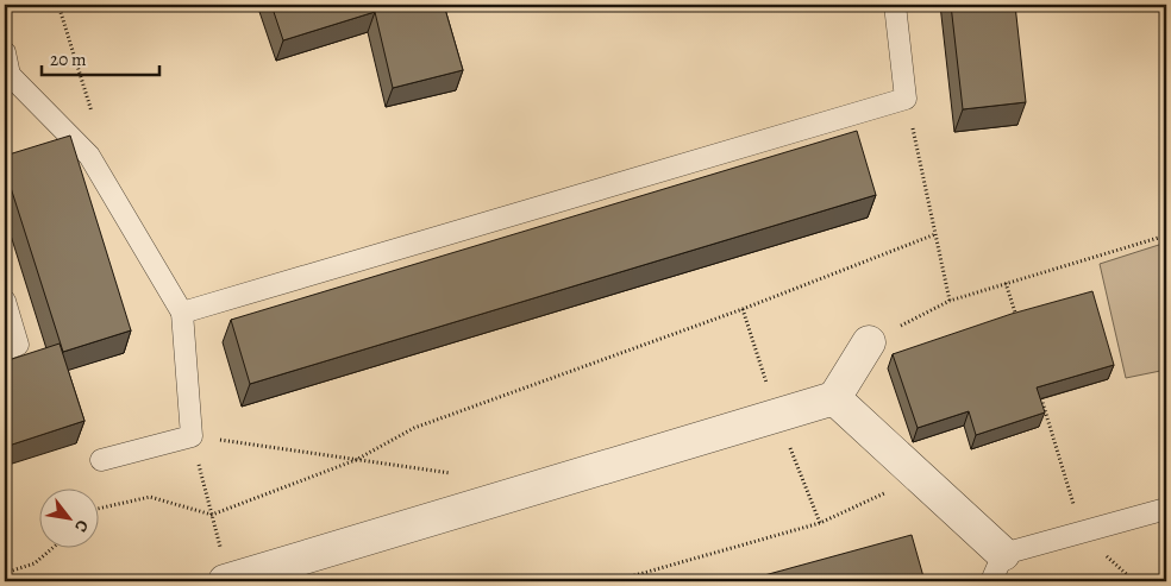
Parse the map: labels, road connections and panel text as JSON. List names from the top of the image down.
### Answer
{
  "scale_bar": "20 m",
  "north": "bottom right"
}
